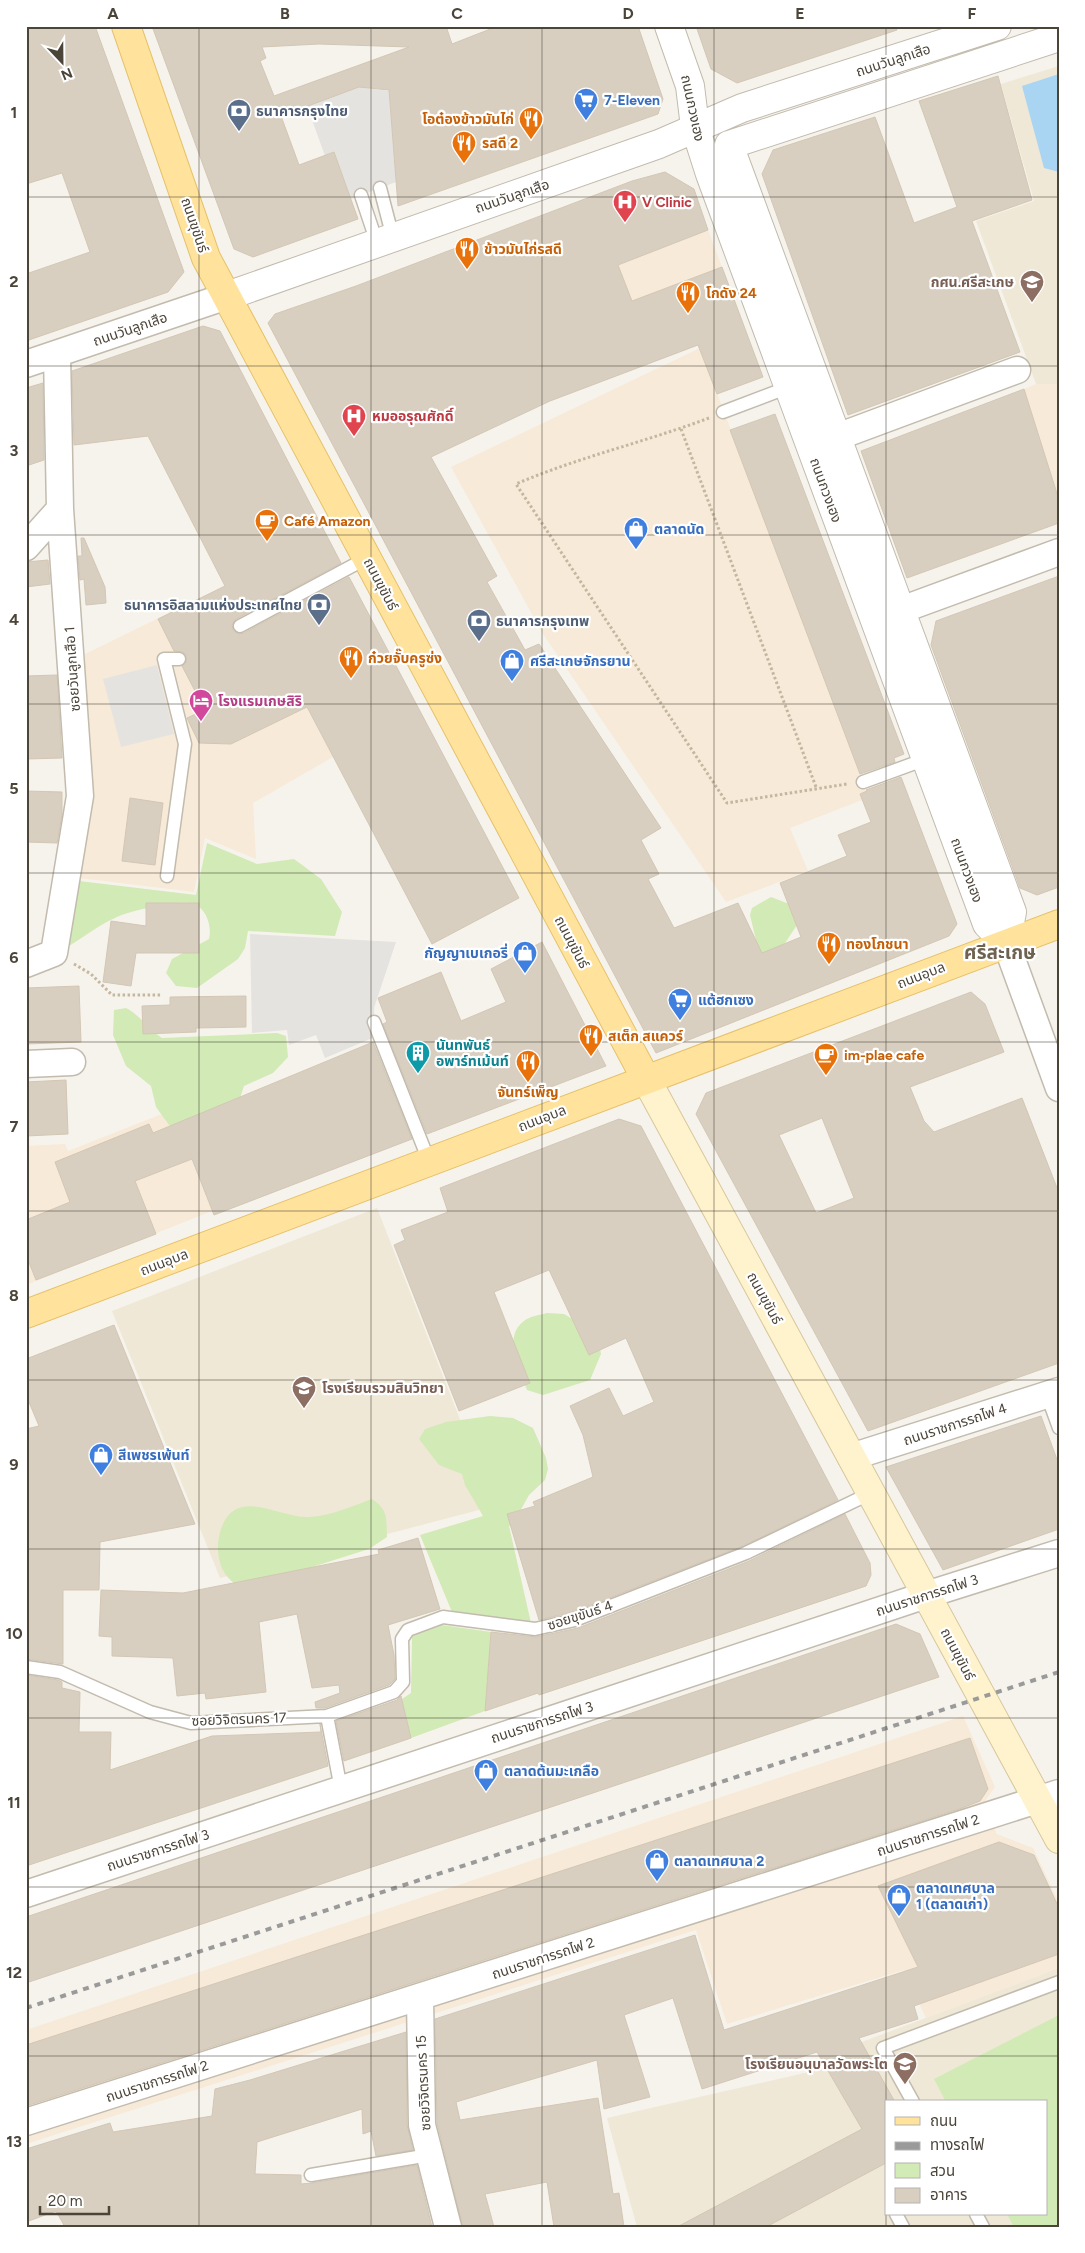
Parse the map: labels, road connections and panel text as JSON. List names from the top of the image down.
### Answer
{
  "streets": {
    "main road": ["ถนนขุขันธ์", "ถนนอุบล"],
    "street": [
      "ถนนวันลูกเสือ",
      "ถนนกวงเฮง",
      "ซอยวันลูกเสือ 1",
      "ถนนราชการรถไฟ 4",
      "ถนนราชการรถไฟ 3",
      "ถนนราชการรถไฟ 2",
      "ซอยวิจิตรนคร 15"
    ],
    "lane": ["ซอยขุขันธ์ 4", "ซอยวิจิตรนคร 17"]
  },
  "crossings": [
    ["ถนนวันลูกเสือ", "ถนนกวงเฮง"],
    ["ถนนวันลูกเสือ", "ถนนขุขันธ์"],
    ["ถนนวันลูกเสือ", "ซอยวันลูกเสือ 1"],
    ["ถนนกวงเฮง", "ถนนอุบล"],
    ["ถนนขุขันธ์", "ถนนอุบล"],
    ["ถนนขุขันธ์", "ถนนราชการรถไฟ 4"],
    ["ถนนขุขันธ์", "ถนนราชการรถไฟ 3"],
    ["ถนนขุขันธ์", "ซอยขุขันธ์ 4"],
    ["ถนนขุขันธ์", "ถนนราชการรถไฟ 2"],
    ["ซอยขุขันธ์ 4", "ซอยวิจิตรนคร 17"],
    ["ถนนราชการรถไฟ 2", "ซอยวิจิตรนคร 15"]
  ],
  "districts": ["ศรีสะเกษ"],
  "places": {
    "supermarket": ["7-Eleven", "แต้ฮกเซง"],
    "bank": ["ธนาคารกรุงไทย", "ธนาคารอิสลามแห่งประเทศไทย", "ธนาคารกรุงเทพ"],
    "restaurant": [
      "โอต๋องข้าวมันไก่",
      "รสดี 2",
      "ข้าวมันไก่รสดี",
      "โกดัง 24",
      "ก๋วยจั๊บครูซ่ง",
      "ทองโภชนา",
      "สเต็ก สแควร์",
      "จันทร์เพ็ญ"
    ],
    "hospital": ["V Clinic", "หมออรุณศักดิ์"],
    "school or university": ["กศน.ศรีสะเกษ", "โรงเรียนรวมสินวิทยา", "โรงเรียนอนุบาลวัดพระโต"],
    "cafe": ["Café Amazon", "im-plae cafe"],
    "shop": [
      "ตลาดนัด",
      "ศรีสะเกษจักรยาน",
      "กัญญาเบเกอรี่",
      "สีเพชรเพ้นท์",
      "ตลาดต้นมะเกลือ",
      "ตลาดเทศบาล 2",
      "ตลาดเทศบาล 1 (ตลาดเก่า)"
    ],
    "hotel": ["โรงแรมเกษสิริ"],
    "building": ["นันทพันธ์ อพาร์ทเม้นท์"]
  },
  "legend": [
    "ถนน",
    "ทางรถไฟ",
    "สวน",
    "อาคาร"
  ],
  "scale_bar": "20 m",
  "north": "bottom",
  "grid": {
    "columns": [
      "A",
      "B",
      "C",
      "D",
      "E",
      "F"
    ],
    "rows": [
      "1",
      "2",
      "3",
      "4",
      "5",
      "6",
      "7",
      "8",
      "9",
      "10",
      "11",
      "12",
      "13"
    ]
  }
}
